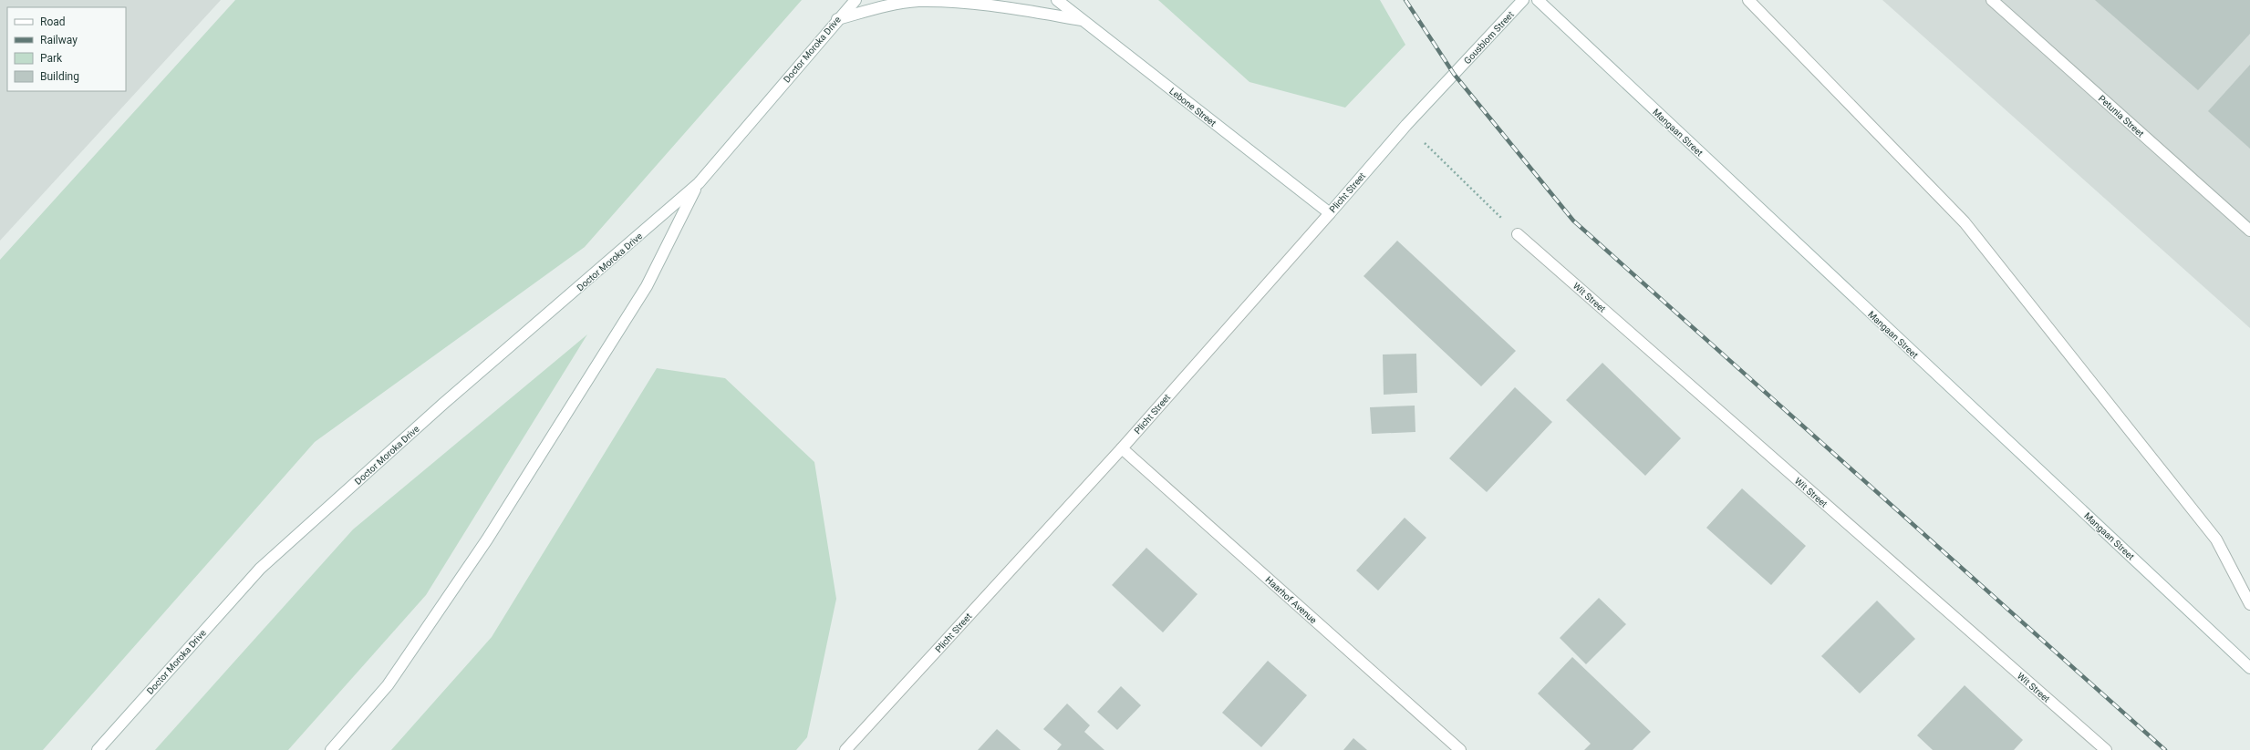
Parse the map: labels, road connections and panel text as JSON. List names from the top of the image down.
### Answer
{
  "streets": {
    "street": [
      "Gousblom Street",
      "Doctor Moroka Drive",
      "Lebone Street",
      "Petunia Street",
      "Mangaan Street",
      "Plicht Street",
      "Wit Street",
      "Haarhof Avenue"
    ]
  },
  "crossings": [
    ["Gousblom Street", "Plicht Street"],
    ["Lebone Street", "Plicht Street"],
    ["Plicht Street", "Haarhof Avenue"]
  ],
  "legend": [
    "Road",
    "Railway",
    "Park",
    "Building"
  ]
}
